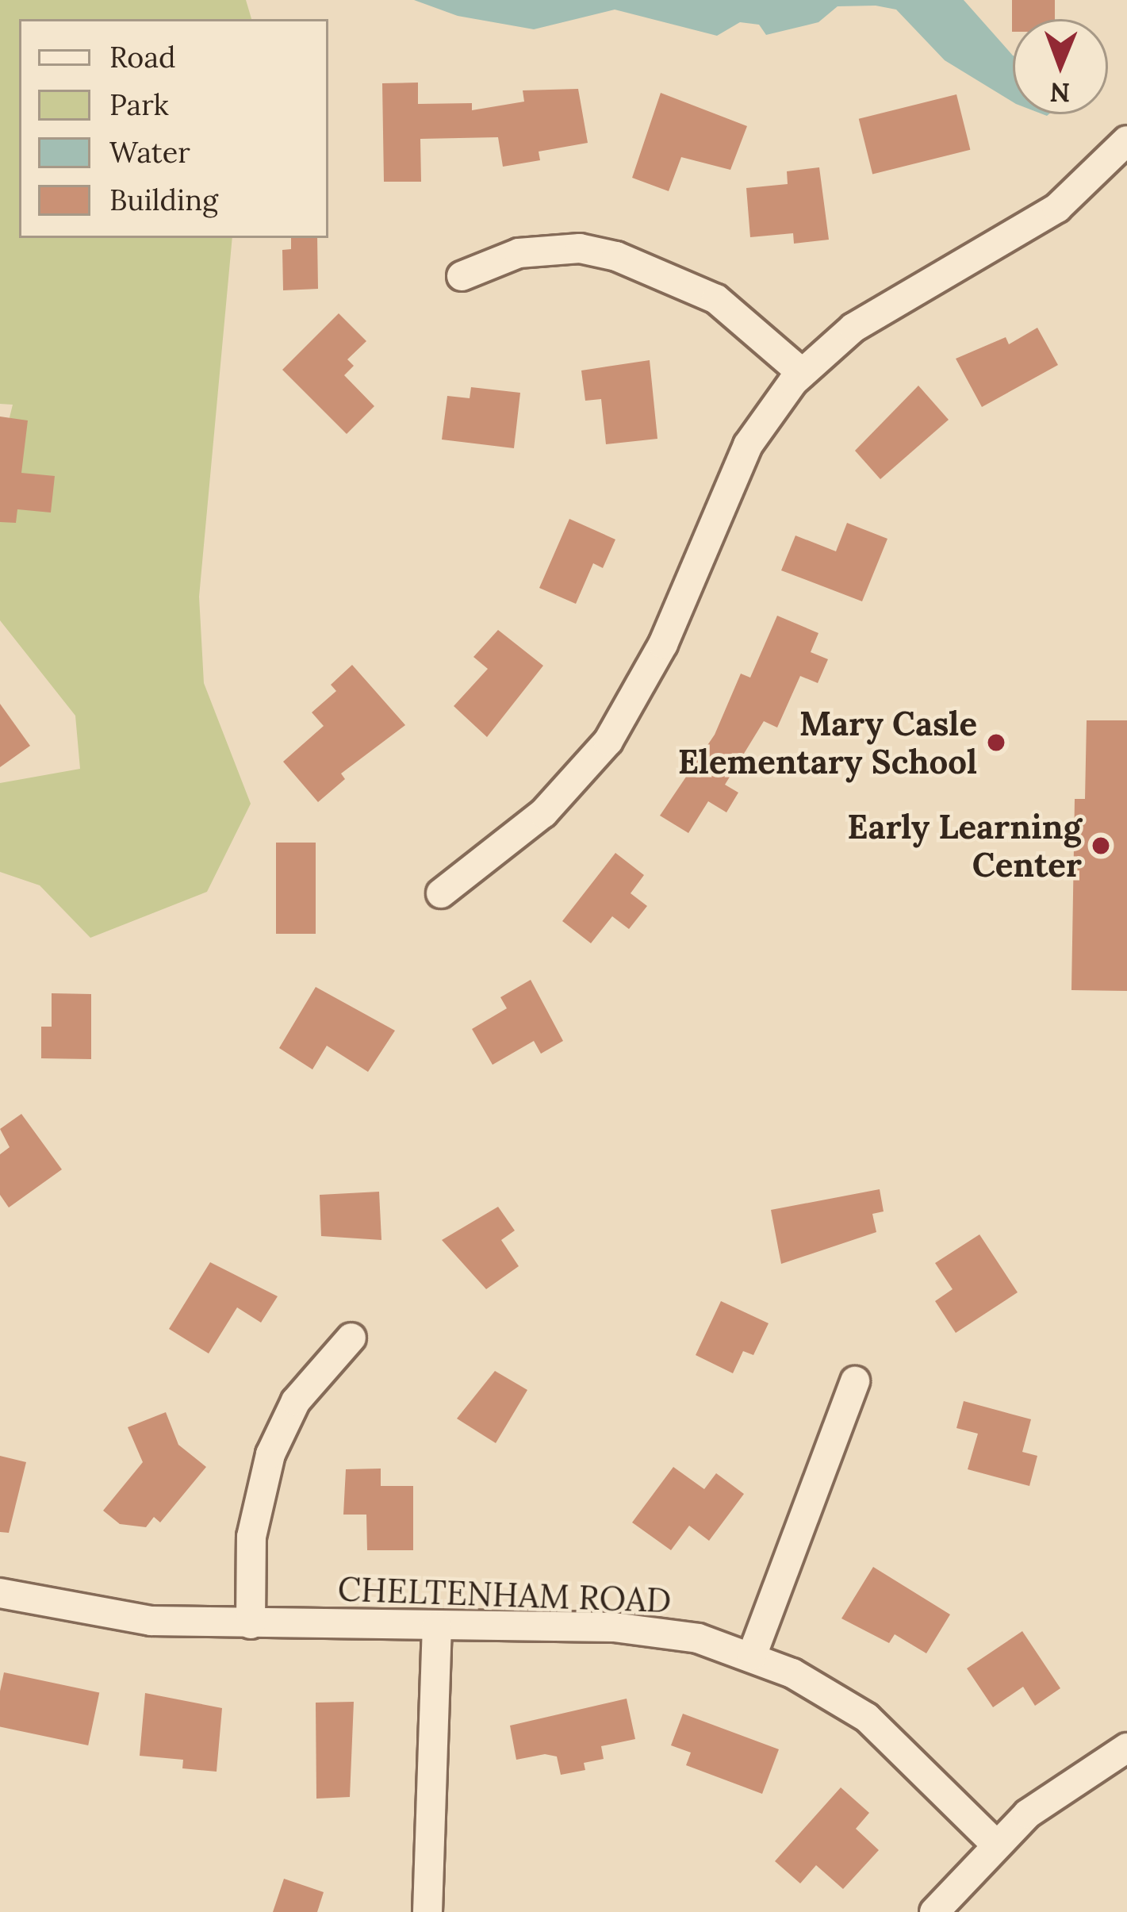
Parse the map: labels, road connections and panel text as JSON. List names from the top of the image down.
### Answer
{
  "streets": {
    "street": ["CHELTENHAM ROAD"]
  },
  "places": ["Mary Casle Elementary School", "Early Learning Center"],
  "legend": [
    "Road",
    "Park",
    "Water",
    "Building"
  ],
  "north": "bottom"
}
